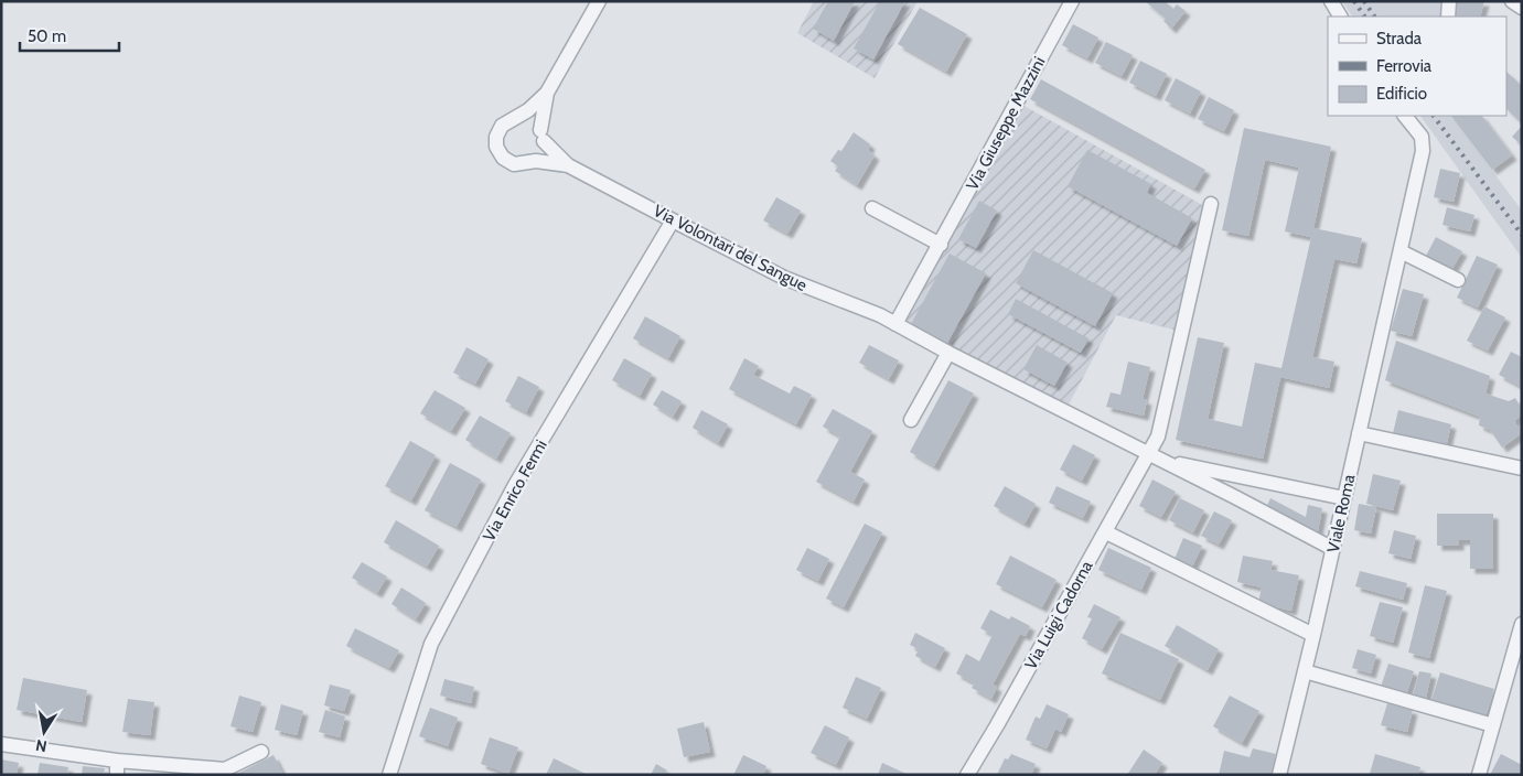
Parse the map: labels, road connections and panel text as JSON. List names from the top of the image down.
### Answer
{
  "streets": {
    "street": [
      "Via Giuseppe Mazzini",
      "Via Volontari del Sangue",
      "Via Enrico Fermi",
      "Viale Roma",
      "Via Luigi Cadorna"
    ]
  },
  "crossings": [
    ["Via Giuseppe Mazzini", "Via Volontari del Sangue"],
    ["Via Volontari del Sangue", "Via Enrico Fermi"]
  ],
  "legend": ["Strada", "Ferrovia", "Edificio"],
  "scale_bar": "50 m",
  "north": "bottom"
}
